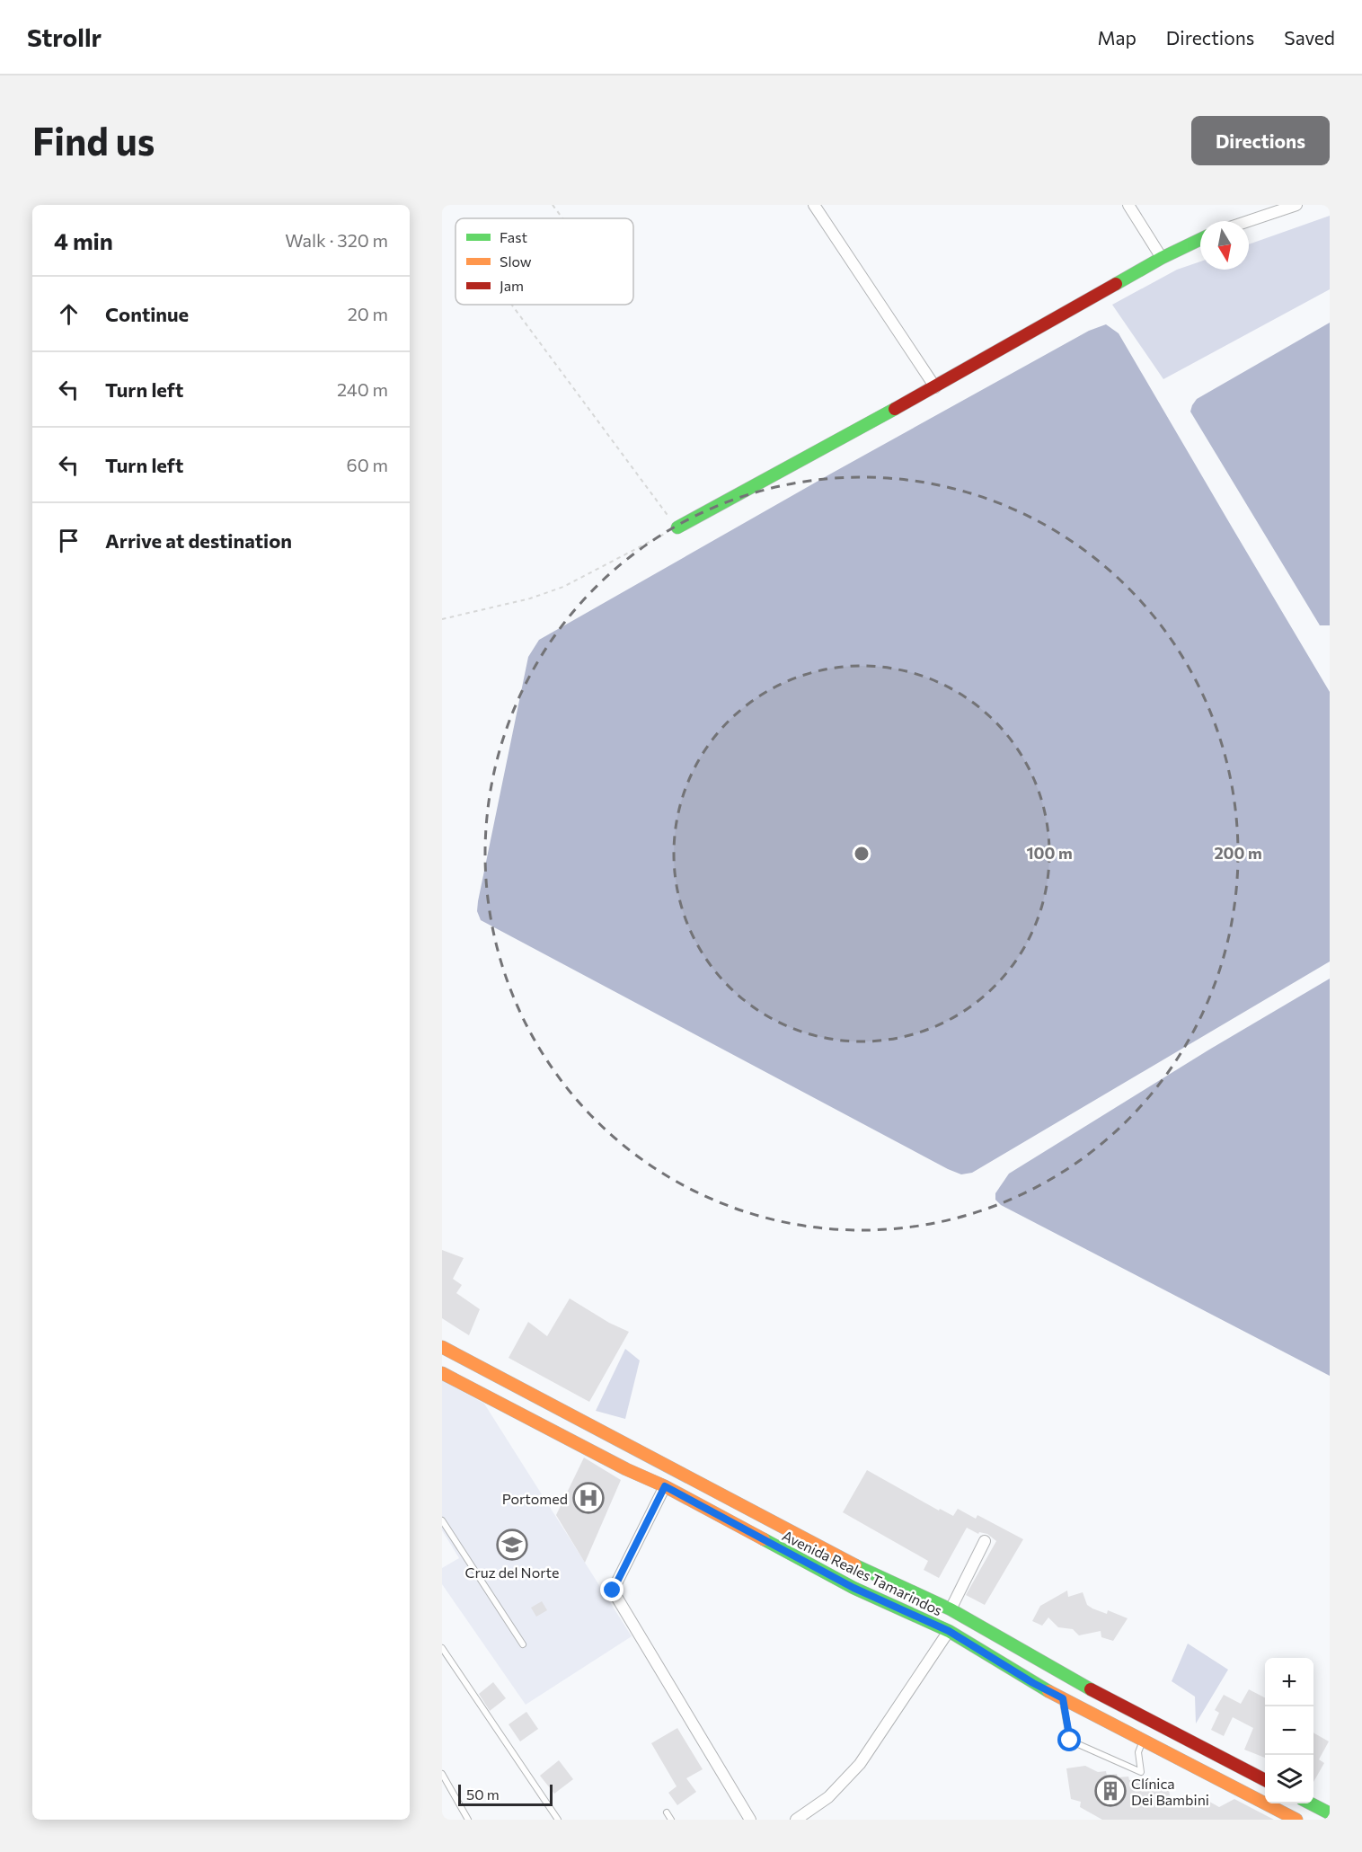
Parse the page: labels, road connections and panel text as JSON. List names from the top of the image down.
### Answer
{
  "streets": {
    "main road": ["Avenida Reales Tamarindos"]
  },
  "places": {
    "hospital": ["Portomed"],
    "school or university": ["Cruz del Norte"],
    "building": ["Clínica Dei Bambini"]
  },
  "legend": ["Fast", "Slow", "Jam"],
  "scale_bar": "50 m",
  "north": "bottom",
  "page": {
    "header": "Strollr",
    "nav": ["Map", "Directions", "Saved"],
    "buttons": "Directions",
    "title": "Find us",
    "heading": ["4 min", "Walk · 320 m"],
    "list": [
      ["Continue", "20 m"],
      ["Turn left", "240 m"],
      ["Turn left", "60 m"],
      "Arrive at destination"
    ],
    "map_buttons": ["+", "−"],
    "scale": "50 m"
  },
  "rings": ["100 m", "200 m"]
}
